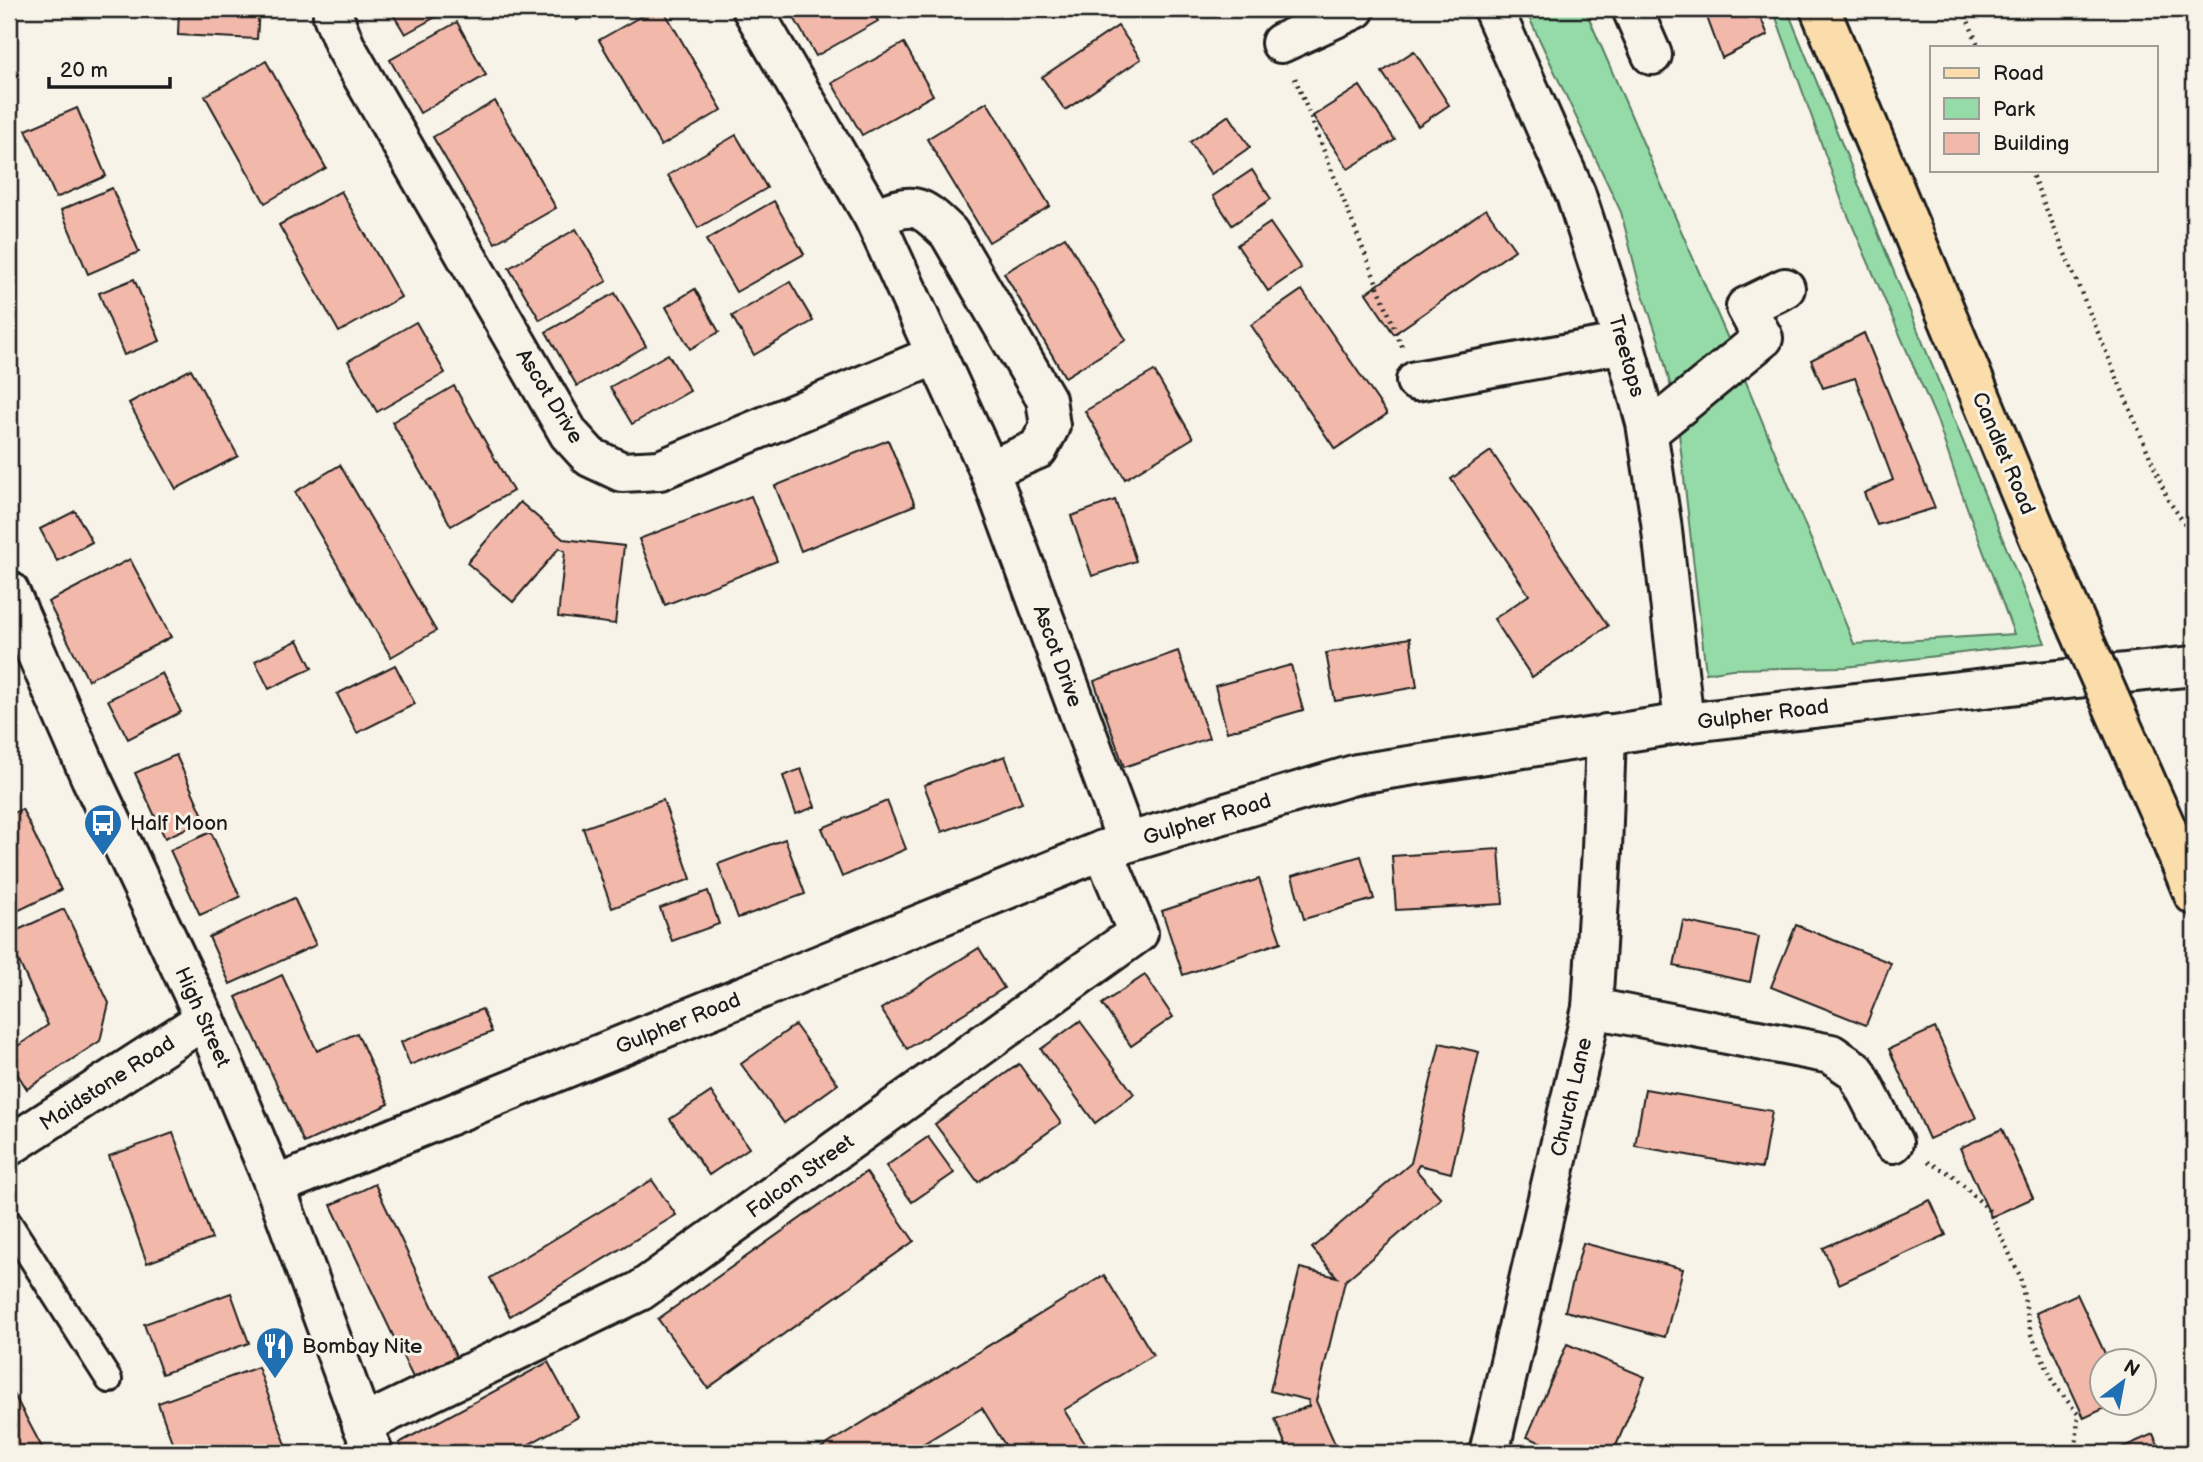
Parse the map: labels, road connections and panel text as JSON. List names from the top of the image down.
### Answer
{
  "streets": {
    "main road": ["Candlet Road"],
    "street": [
      "Treetops",
      "Ascot Drive",
      "Gulpher Road",
      "High Street",
      "Maidstone Road",
      "Church Lane",
      "Falcon Street"
    ]
  },
  "crossings": [
    ["Treetops", "Gulpher Road"],
    ["Ascot Drive", "Gulpher Road"],
    ["Ascot Drive", "Falcon Street"],
    ["Gulpher Road", "High Street"],
    ["Gulpher Road", "Church Lane"],
    ["Gulpher Road", "Falcon Street"],
    ["High Street", "Maidstone Road"],
    ["High Street", "Falcon Street"]
  ],
  "places": {
    "bus stop": ["Half Moon"],
    "restaurant": ["Bombay Nite"]
  },
  "legend": ["Road", "Park", "Building"],
  "scale_bar": "20 m",
  "north": "top right"
}
